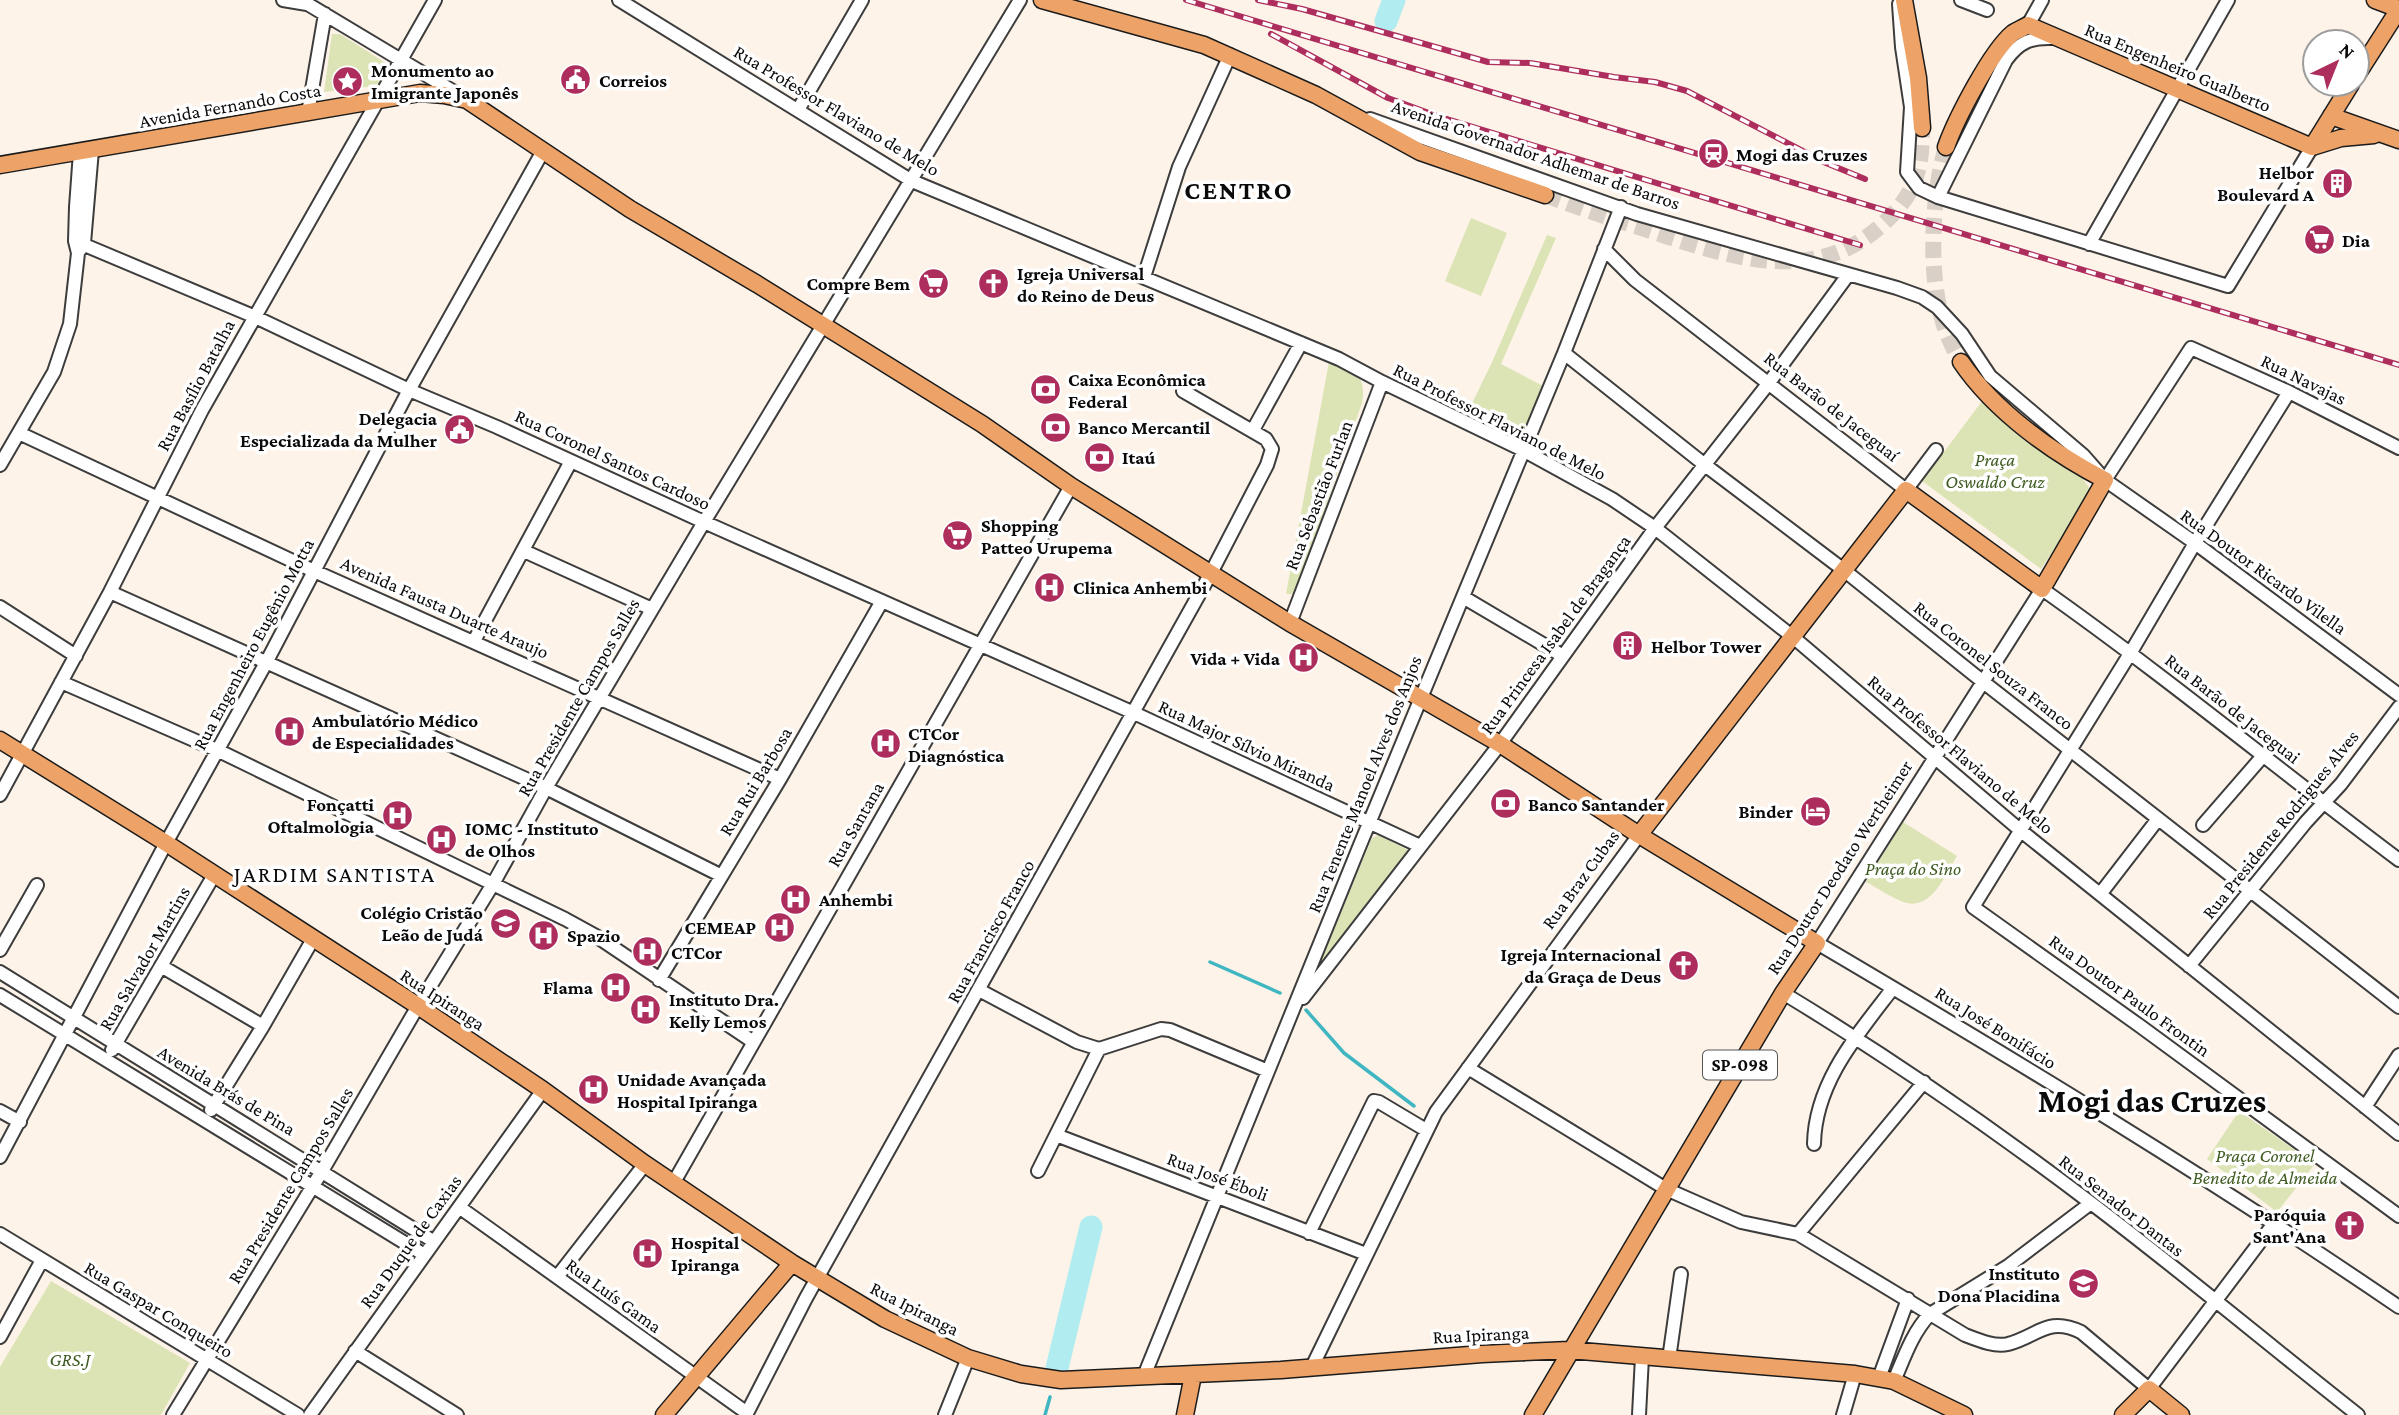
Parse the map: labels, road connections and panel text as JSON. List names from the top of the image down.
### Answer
{
  "streets": {
    "main road": [
      "Rua Engenheiro Gualberto",
      "Avenida Fernando Costa",
      "Avenida Governador Adhemar de Barros",
      "Rua Barão de Jaceguaí",
      "Rua Doutor Deodato Wertheimer",
      "Rua Braz Cubas",
      "Rua Ipiranga",
      "SP-098"
    ],
    "street": [
      "Rua Professor Flaviano de Melo",
      "Rua Navajas",
      "Rua Basílio Batalha",
      "Rua Coronel Santos Cardoso",
      "Rua Sebastião Furlan",
      "Rua Doutor Ricardo Vilella",
      "Avenida Fausta Duarte Araujo",
      "Rua Princesa Isabel de Bragança",
      "Rua Engenheiro Eugênio Motta",
      "Rua Coronel Souza Franco",
      "Rua Presidente Campos Salles",
      "Rua Barão de Jaceguai",
      "Rua Major Sílvio Miranda",
      "Rua Rui Barbosa",
      "Rua Tenente Manoel Alves dos Anjos",
      "Rua Santana",
      "Rua Presidente Rodrigues Alves",
      "Rua Francisco Franco",
      "Rua Salvador Martins",
      "Rua Doutor Paulo Frontin",
      "Rua José Bonifácio",
      "Avenida Brás de Pina",
      "Rua José Éboli",
      "Rua Senador Dantas",
      "Rua Duque de Caxias",
      "Rua Luís Gama",
      "Rua Gaspar Conqueiro"
    ]
  },
  "crossings": [
    ["Avenida Fernando Costa", "Rua Basílio Batalha"],
    ["Rua Professor Flaviano de Melo", "Rua Sebastião Furlan"],
    ["Rua Professor Flaviano de Melo", "Rua Princesa Isabel de Bragança"],
    ["Rua Professor Flaviano de Melo", "Rua Presidente Campos Salles"],
    ["Rua Professor Flaviano de Melo", "Rua Tenente Manoel Alves dos Anjos"],
    ["Rua Professor Flaviano de Melo", "Rua Presidente Rodrigues Alves"],
    ["Rua Professor Flaviano de Melo", "Rua Doutor Deodato Wertheimer"],
    ["Rua Professor Flaviano de Melo", "Rua Braz Cubas"],
    ["Rua Professor Flaviano de Melo", "Rua Doutor Paulo Frontin"],
    ["Avenida Governador Adhemar de Barros", "Rua Doutor Ricardo Vilella"],
    ["Avenida Governador Adhemar de Barros", "Rua Princesa Isabel de Bragança"],
    ["Avenida Governador Adhemar de Barros", "Rua Tenente Manoel Alves dos Anjos"],
    ["Rua Navajas", "Rua Doutor Deodato Wertheimer"],
    ["Rua Basílio Batalha", "Rua Coronel Santos Cardoso"],
    ["Rua Basílio Batalha", "Avenida Fausta Duarte Araujo"],
    ["Rua Basílio Batalha", "Rua Ipiranga"],
    ["Rua Barão de Jaceguaí", "Rua Princesa Isabel de Bragança"],
    ["Rua Barão de Jaceguaí", "Rua Barão de Jaceguai"],
    ["Rua Barão de Jaceguaí", "Rua Tenente Manoel Alves dos Anjos"],
    ["Rua Barão de Jaceguaí", "Rua Doutor Deodato Wertheimer"],
    ["Rua Barão de Jaceguaí", "Rua Braz Cubas"],
    ["Rua Coronel Santos Cardoso", "Rua Engenheiro Eugênio Motta"],
    ["Rua Coronel Santos Cardoso", "Rua Presidente Campos Salles"],
    ["Rua Coronel Santos Cardoso", "Rua Major Sílvio Miranda"],
    ["Rua Coronel Santos Cardoso", "Rua Rui Barbosa"],
    ["Rua Coronel Santos Cardoso", "Rua Santana"],
    ["Rua Coronel Santos Cardoso", "Rua Francisco Franco"],
    ["Rua Doutor Ricardo Vilella", "Rua Doutor Deodato Wertheimer"],
    ["Avenida Fausta Duarte Araujo", "Rua Engenheiro Eugênio Motta"],
    ["Avenida Fausta Duarte Araujo", "Rua Presidente Campos Salles"],
    ["Avenida Fausta Duarte Araujo", "Rua Rui Barbosa"],
    ["Rua Princesa Isabel de Bragança", "Rua Coronel Souza Franco"],
    ["Rua Princesa Isabel de Bragança", "Rua Major Sílvio Miranda"],
    ["Rua Princesa Isabel de Bragança", "Rua Tenente Manoel Alves dos Anjos"],
    ["Rua Engenheiro Eugênio Motta", "Rua Ipiranga"],
    ["Rua Engenheiro Eugênio Motta", "Avenida Brás de Pina"],
    ["Rua Coronel Souza Franco", "Rua Tenente Manoel Alves dos Anjos"],
    ["Rua Coronel Souza Franco", "Rua Presidente Rodrigues Alves"],
    ["Rua Coronel Souza Franco", "Rua Doutor Deodato Wertheimer"],
    ["Rua Coronel Souza Franco", "Rua Braz Cubas"],
    ["Rua Presidente Campos Salles", "Rua Ipiranga"],
    ["Rua Presidente Campos Salles", "Avenida Brás de Pina"],
    ["Rua Presidente Campos Salles", "Rua Gaspar Conqueiro"],
    ["Rua Barão de Jaceguai", "Rua Presidente Rodrigues Alves"],
    ["Rua Barão de Jaceguai", "Rua Doutor Deodato Wertheimer"],
    ["Rua Major Sílvio Miranda", "Rua Tenente Manoel Alves dos Anjos"],
    ["Rua Major Sílvio Miranda", "Rua Francisco Franco"],
    ["Rua Tenente Manoel Alves dos Anjos", "Rua Ipiranga"],
    ["Rua Tenente Manoel Alves dos Anjos", "Rua José Éboli"],
    ["Rua Santana", "Rua Ipiranga"],
    ["Rua Doutor Deodato Wertheimer", "Rua Ipiranga"],
    ["Rua Doutor Deodato Wertheimer", "Rua José Bonifácio"],
    ["Rua Doutor Deodato Wertheimer", "Rua Senador Dantas"],
    ["Rua Braz Cubas", "Rua Ipiranga"],
    ["Rua Braz Cubas", "Rua José Éboli"],
    ["Rua Francisco Franco", "Rua Ipiranga"],
    ["Rua Francisco Franco", "Rua Luís Gama"],
    ["Rua Salvador Martins", "Rua Ipiranga"],
    ["Rua Salvador Martins", "Avenida Brás de Pina"],
    ["Rua Ipiranga", "Rua Duque de Caxias"],
    ["Avenida Brás de Pina", "Rua Duque de Caxias"],
    ["Rua Duque de Caxias", "Rua Luís Gama"]
  ],
  "districts": ["CENTRO", "JARDIM SANTISTA", "Mogi das Cruzes"],
  "parks": [
    "Praça Oswaldo Cruz",
    "Praça do Sino",
    "Praça Coronel Benedito de Almeida",
    "GRS.J"
  ],
  "places": {
    "public building": ["Correios", "Delegacia Especializada da Mulher"],
    "place": ["Monumento ao Imigrante Japonês"],
    "station": ["Mogi das Cruzes"],
    "building": ["Helbor Boulevard A", "Helbor Tower"],
    "supermarket": ["Dia", "Compre Bem", "Shopping Patteo Urupema"],
    "church": ["Igreja Universal do Reino de Deus", "Igreja Internacional da Graça de Deus", "Paróquia Sant'Ana"],
    "bank": [
      "Caixa Econômica Federal",
      "Banco Mercantil",
      "Itaú",
      "Banco Santander"
    ],
    "hospital": [
      "Clinica Anhembi",
      "Vida + Vida",
      "Ambulatório Médico de Especialidades",
      "CTCor Diagnóstica",
      "Fonçatti Oftalmologia",
      "IOMC - Instituto de Olhos",
      "Anhembi",
      "CEMEAP",
      "Spazio",
      "CTCor",
      "Flama",
      "Instituto Dra. Kelly Lemos",
      "Unidade Avançada Hospital Ipiranga",
      "Hospital Ipiranga"
    ],
    "hotel": ["Binder"],
    "school or university": ["Colégio Cristão Leão de Judá", "Instituto Dona Placidina"]
  },
  "north": "top right"
}
